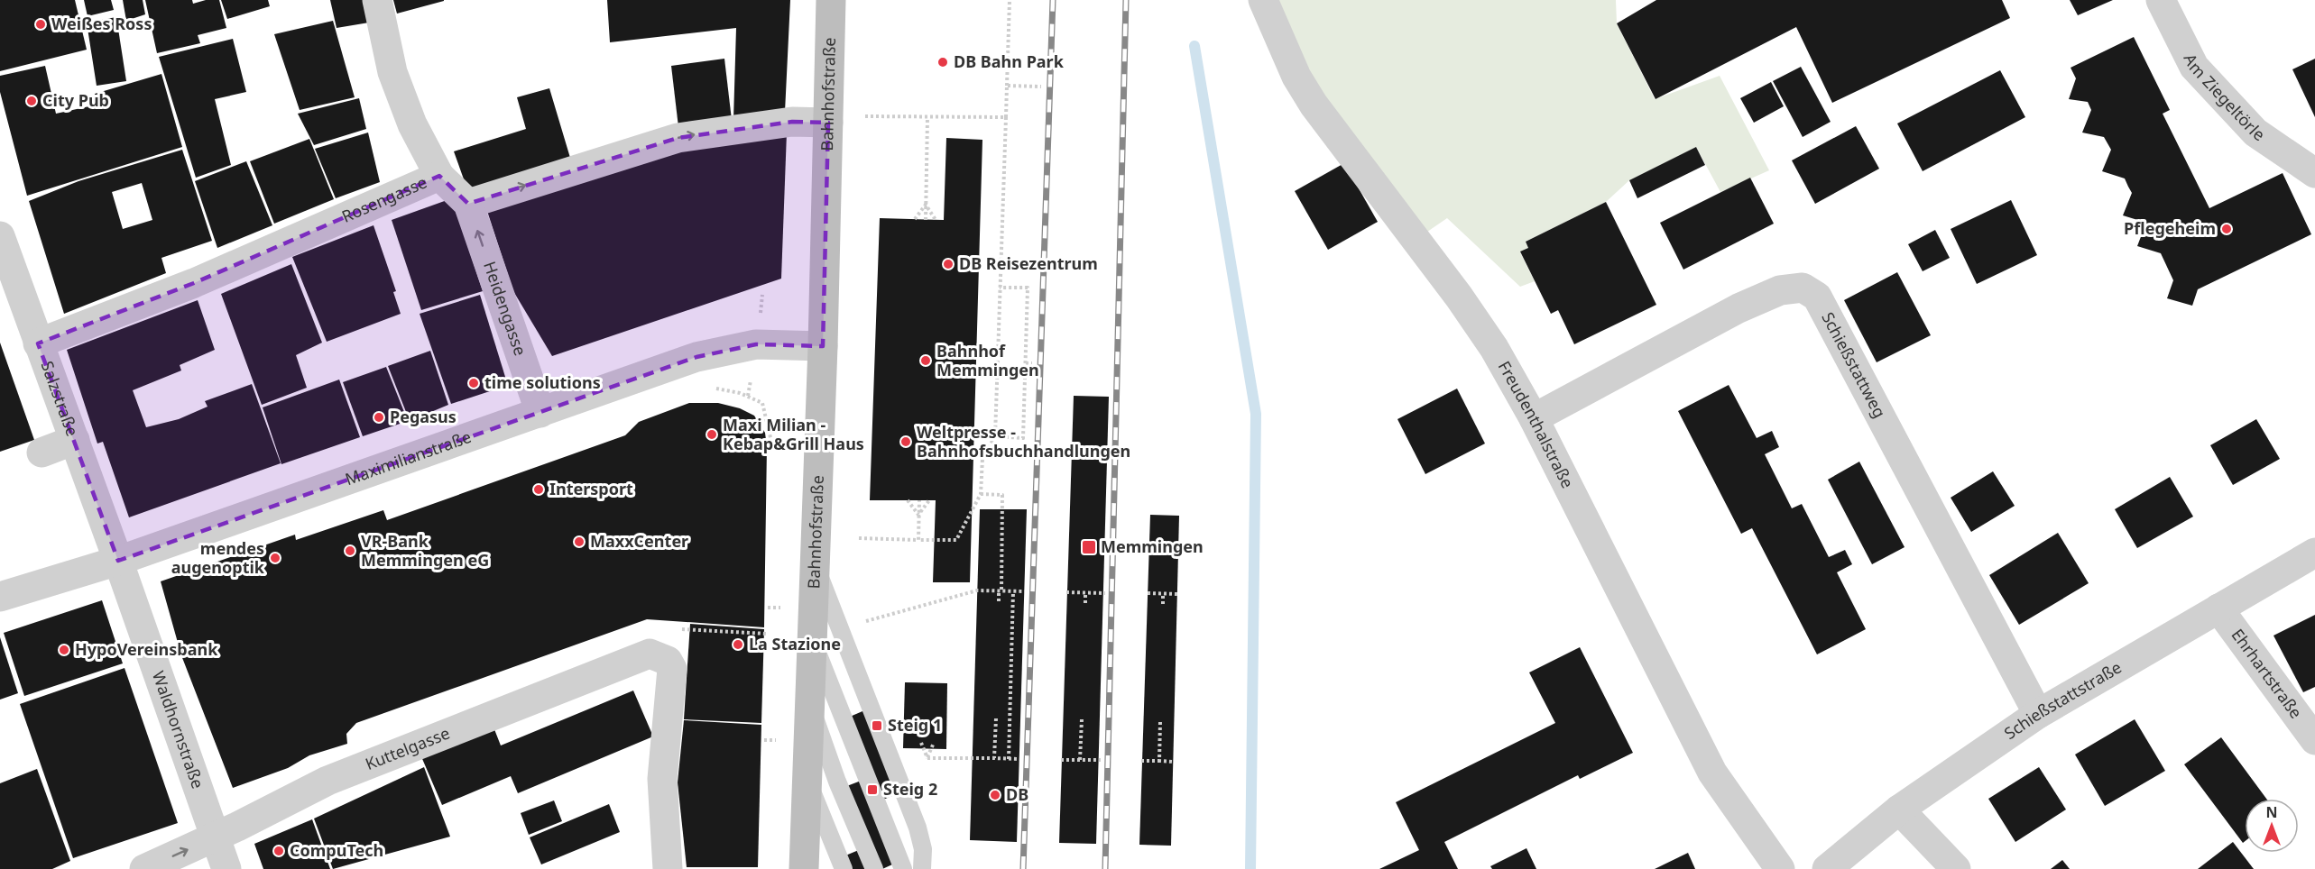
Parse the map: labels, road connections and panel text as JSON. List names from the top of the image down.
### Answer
{
  "streets": {
    "street": [
      "Bahnhofstraße",
      "Am Ziegeltörle",
      "Rosengasse",
      "Heidengasse",
      "Schießstattweg",
      "Salzstraße",
      "Freudenthalstraße",
      "Maximilianstraße",
      "Ehrhartstraße",
      "Schießstattstraße",
      "Waldhornstraße",
      "Kuttelgasse"
    ]
  },
  "crossings": [
    ["Bahnhofstraße", "Maximilianstraße"],
    ["Rosengasse", "Heidengasse"],
    ["Rosengasse", "Salzstraße"],
    ["Heidengasse", "Maximilianstraße"],
    ["Schießstattweg", "Freudenthalstraße"],
    ["Schießstattweg", "Schießstattstraße"],
    ["Salzstraße", "Maximilianstraße"],
    ["Salzstraße", "Waldhornstraße"],
    ["Maximilianstraße", "Waldhornstraße"],
    ["Ehrhartstraße", "Schießstattstraße"],
    ["Waldhornstraße", "Kuttelgasse"]
  ],
  "one_way": ["Heidengasse"],
  "places": {
    "other": [
      "Weißes Ross",
      "DB Bahn Park",
      "City Pub",
      "Pflegeheim",
      "DB Reisezentrum",
      "Bahnhof Memmingen",
      "time solutions",
      "Pegasus",
      "Maxi Milian - Kebap&Grill Haus",
      "Weltpresse - Bahnhofsbuchhandlungen",
      "Intersport",
      "MaxxCenter",
      "VR-Bank Memmingen eG",
      "mendes augenoptik",
      "La Stazione",
      "HypoVereinsbank",
      "DB",
      "CompuTech"
    ],
    "transit": ["Memmingen", "Steig 1", "Steig 2"]
  },
  "north": "top"
}
